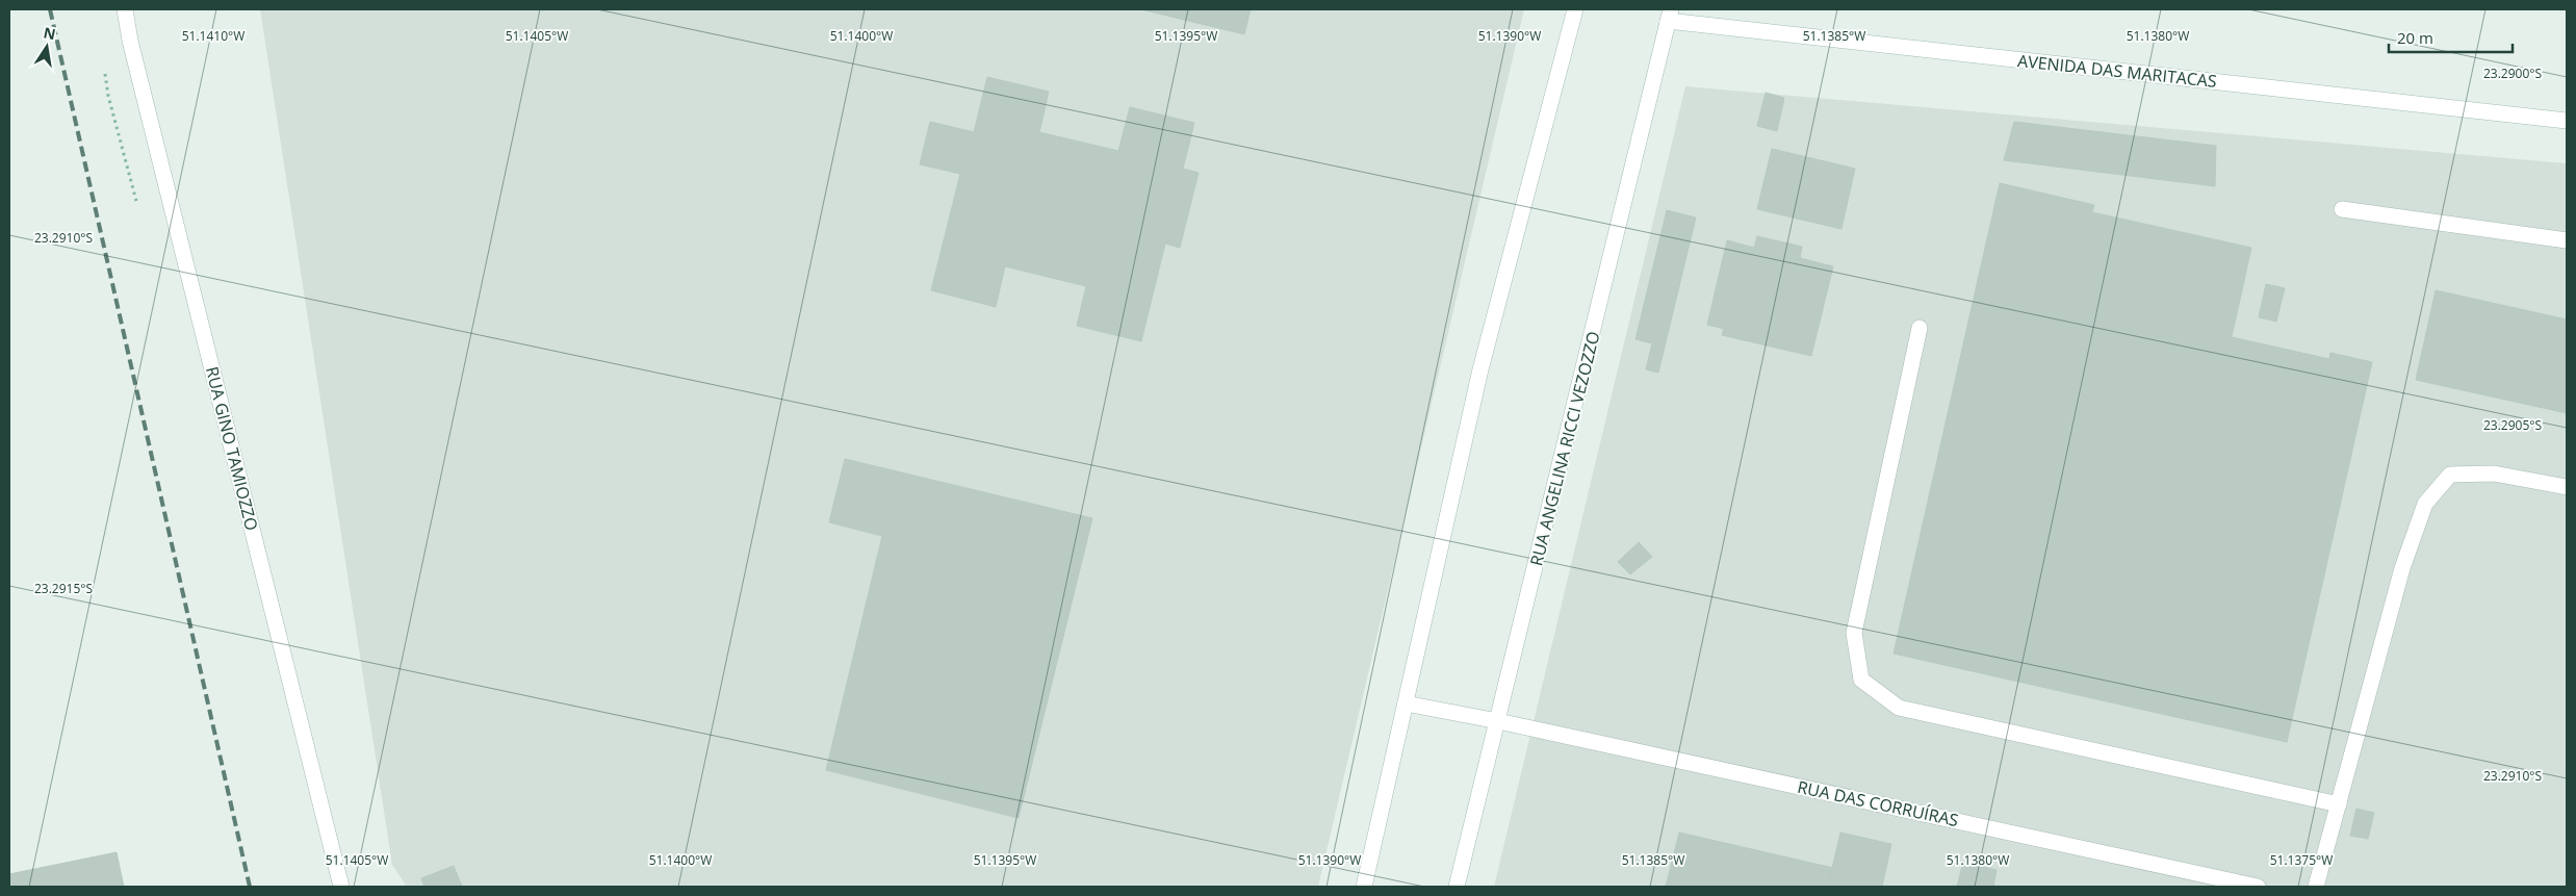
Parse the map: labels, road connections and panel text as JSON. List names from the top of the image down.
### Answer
{
  "streets": {
    "street": [
      "AVENIDA DAS MARITACAS",
      "RUA GINO TAMIOZZO",
      "RUA ANGELINA RICCI VEZOZZO",
      "RUA DAS CORRUÍRAS"
    ]
  },
  "crossings": [
    ["AVENIDA DAS MARITACAS", "RUA ANGELINA RICCI VEZOZZO"],
    ["RUA ANGELINA RICCI VEZOZZO", "RUA DAS CORRUÍRAS"]
  ],
  "scale_bar": "20 m",
  "north": "top",
  "coordinates": [
    "51.1410°W",
    "51.1405°W",
    "51.1400°W",
    "51.1395°W",
    "51.1390°W",
    "51.1385°W",
    "51.1380°W",
    "23.2900°S",
    "23.2910°S",
    "23.2905°S",
    "23.2915°S",
    "51.1375°W"
  ]
}
